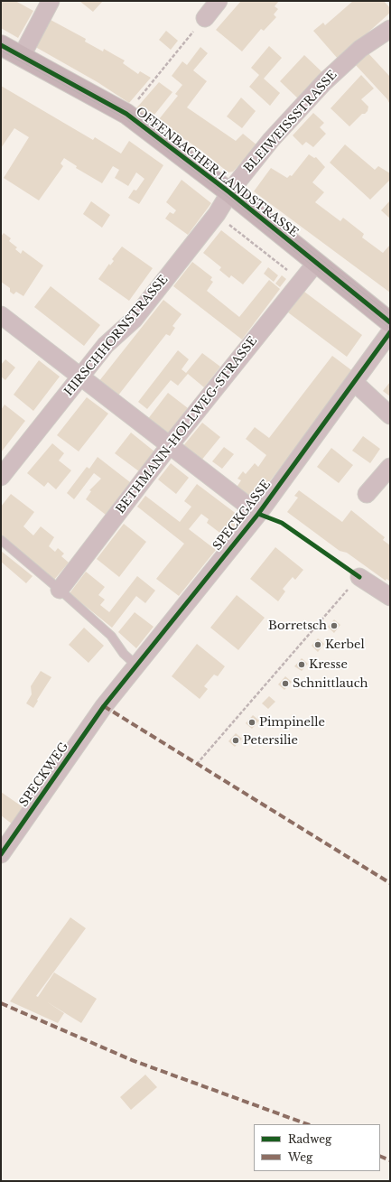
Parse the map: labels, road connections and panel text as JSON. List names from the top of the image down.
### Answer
{
  "streets": {
    "main road": ["OFFENBACHER LANDSTRASSE"],
    "street": [
      "BLEIWEISSSTRASSE",
      "HIRSCHHORNSTRASSE",
      "BETHMANN-HOLLWEG-STRASSE",
      "SPECKGASSE",
      "SPECKWEG"
    ]
  },
  "crossings": [
    ["BLEIWEISSSTRASSE", "OFFENBACHER LANDSTRASSE"],
    ["BLEIWEISSSTRASSE", "HIRSCHHORNSTRASSE"],
    ["OFFENBACHER LANDSTRASSE", "HIRSCHHORNSTRASSE"],
    ["OFFENBACHER LANDSTRASSE", "BETHMANN-HOLLWEG-STRASSE"],
    ["SPECKGASSE", "SPECKWEG"]
  ],
  "places": [
    "Borretsch",
    "Kerbel",
    "Kresse",
    "Schnittlauch",
    "Pimpinelle",
    "Petersilie"
  ],
  "legend": ["Radweg", "Weg"]
}
